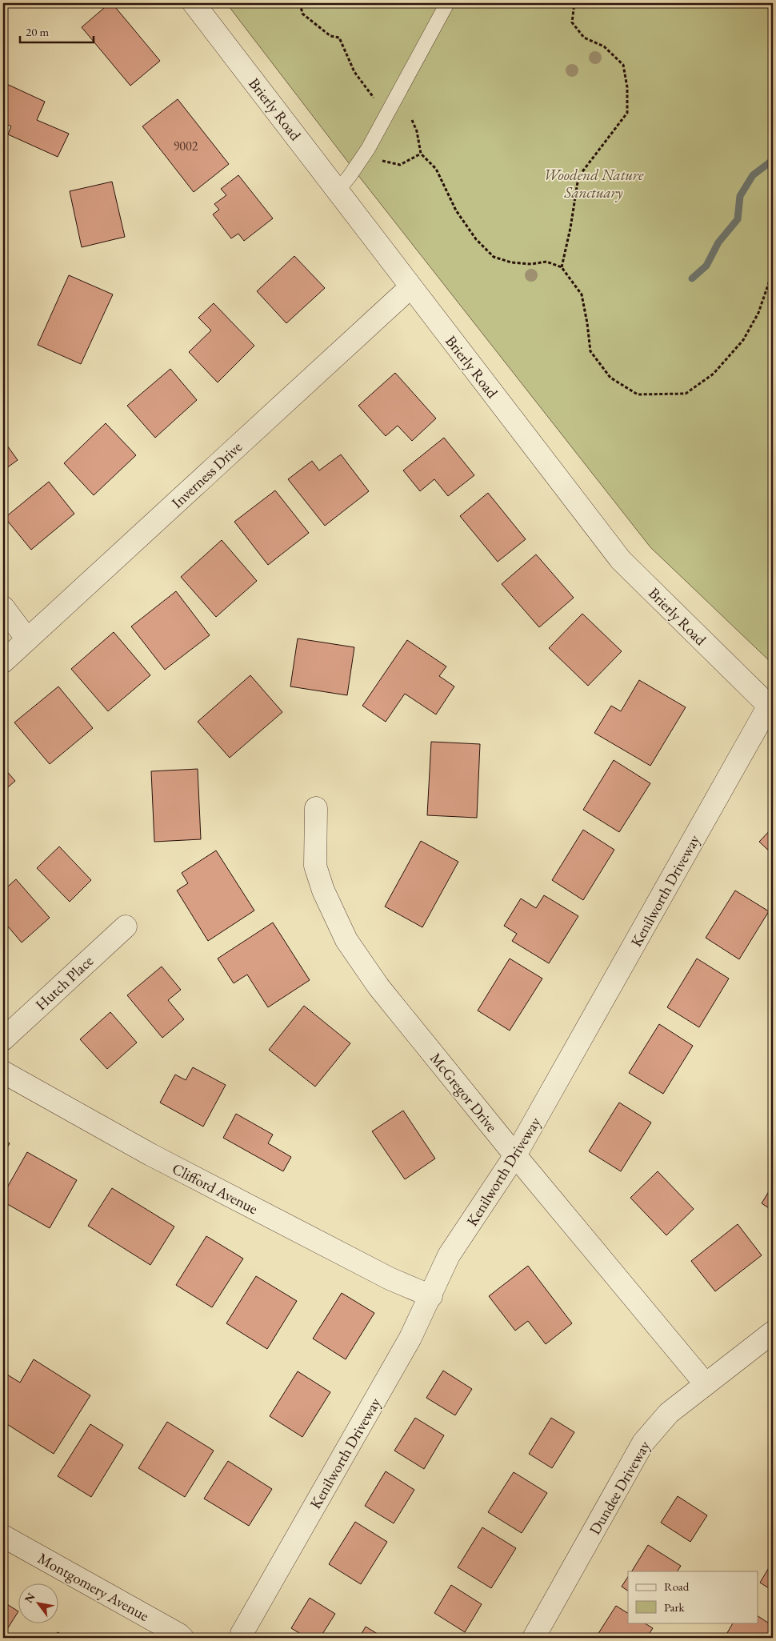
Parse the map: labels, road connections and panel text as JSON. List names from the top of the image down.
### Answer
{
  "streets": {
    "street": [
      "Brierly Road",
      "Inverness Drive",
      "Kenilworth Driveway",
      "Hutch Place",
      "McGregor Drive",
      "Clifford Avenue",
      "Dundee Driveway",
      "Montgomery Avenue"
    ]
  },
  "crossings": [
    ["Brierly Road", "Inverness Drive"],
    ["Brierly Road", "Kenilworth Driveway"],
    ["Kenilworth Driveway", "McGregor Drive"],
    ["Kenilworth Driveway", "Clifford Avenue"],
    ["McGregor Drive", "Dundee Driveway"]
  ],
  "parks": ["Woodend Nature Sanctuary"],
  "house_numbers": ["9002"],
  "legend": ["Road", "Park"],
  "scale_bar": "20 m",
  "north": "top left"
}
